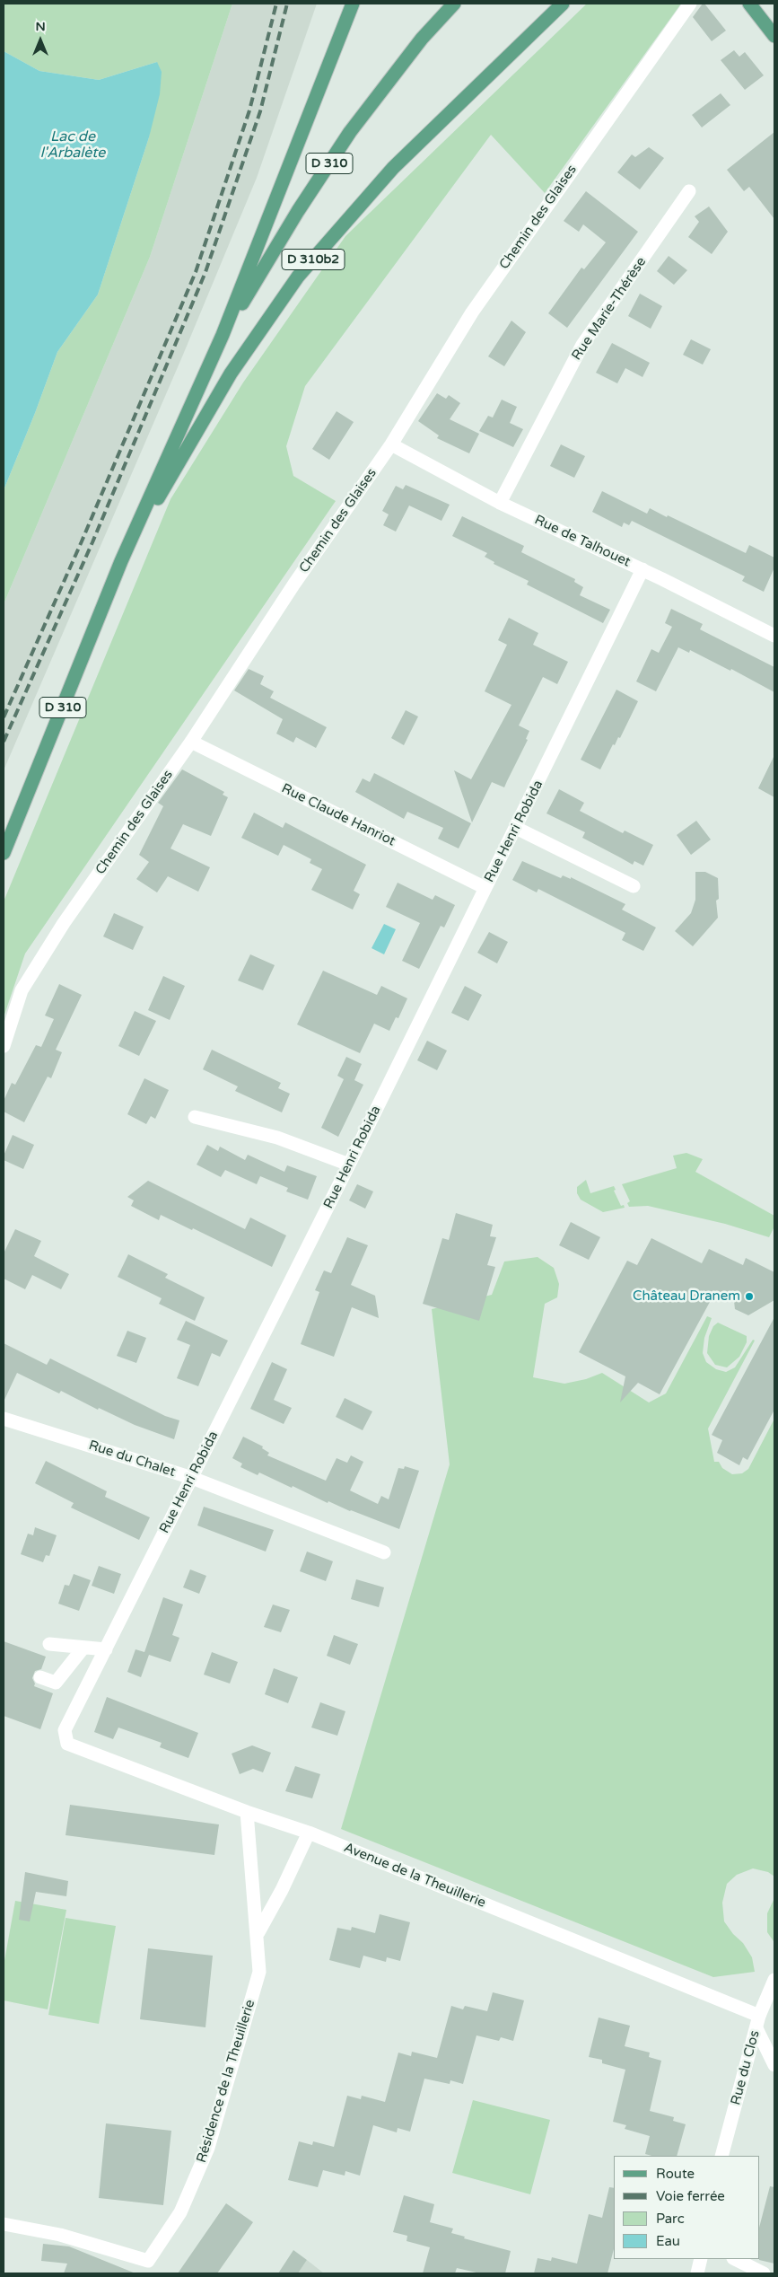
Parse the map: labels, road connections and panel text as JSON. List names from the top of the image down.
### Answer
{
  "streets": {
    "main road": ["D 310", "D 310b2"],
    "street": [
      "Chemin des Glaises",
      "Rue Marie-Thérèse",
      "Rue de Talhouet",
      "Rue Claude Hanriot",
      "Rue Henri Robida",
      "Rue du Chalet",
      "Avenue de la Theuillerie",
      "Rue du Clos",
      "Résidence de la Theuillerie"
    ]
  },
  "crossings": [
    ["D 310", "D 310b2"],
    ["Chemin des Glaises", "Rue de Talhouet"],
    ["Chemin des Glaises", "Rue Claude Hanriot"],
    ["Rue Marie-Thérèse", "Rue de Talhouet"],
    ["Rue de Talhouet", "Rue Henri Robida"],
    ["Rue Claude Hanriot", "Rue Henri Robida"],
    ["Rue Henri Robida", "Rue du Chalet"],
    ["Rue Henri Robida", "Avenue de la Theuillerie"],
    ["Avenue de la Theuillerie", "Rue du Clos"]
  ],
  "water": ["Lac de l'Arbalète"],
  "places": ["Château Dranem"],
  "legend": [
    "Route",
    "Voie ferrée",
    "Parc",
    "Eau"
  ],
  "north": "top"
}
